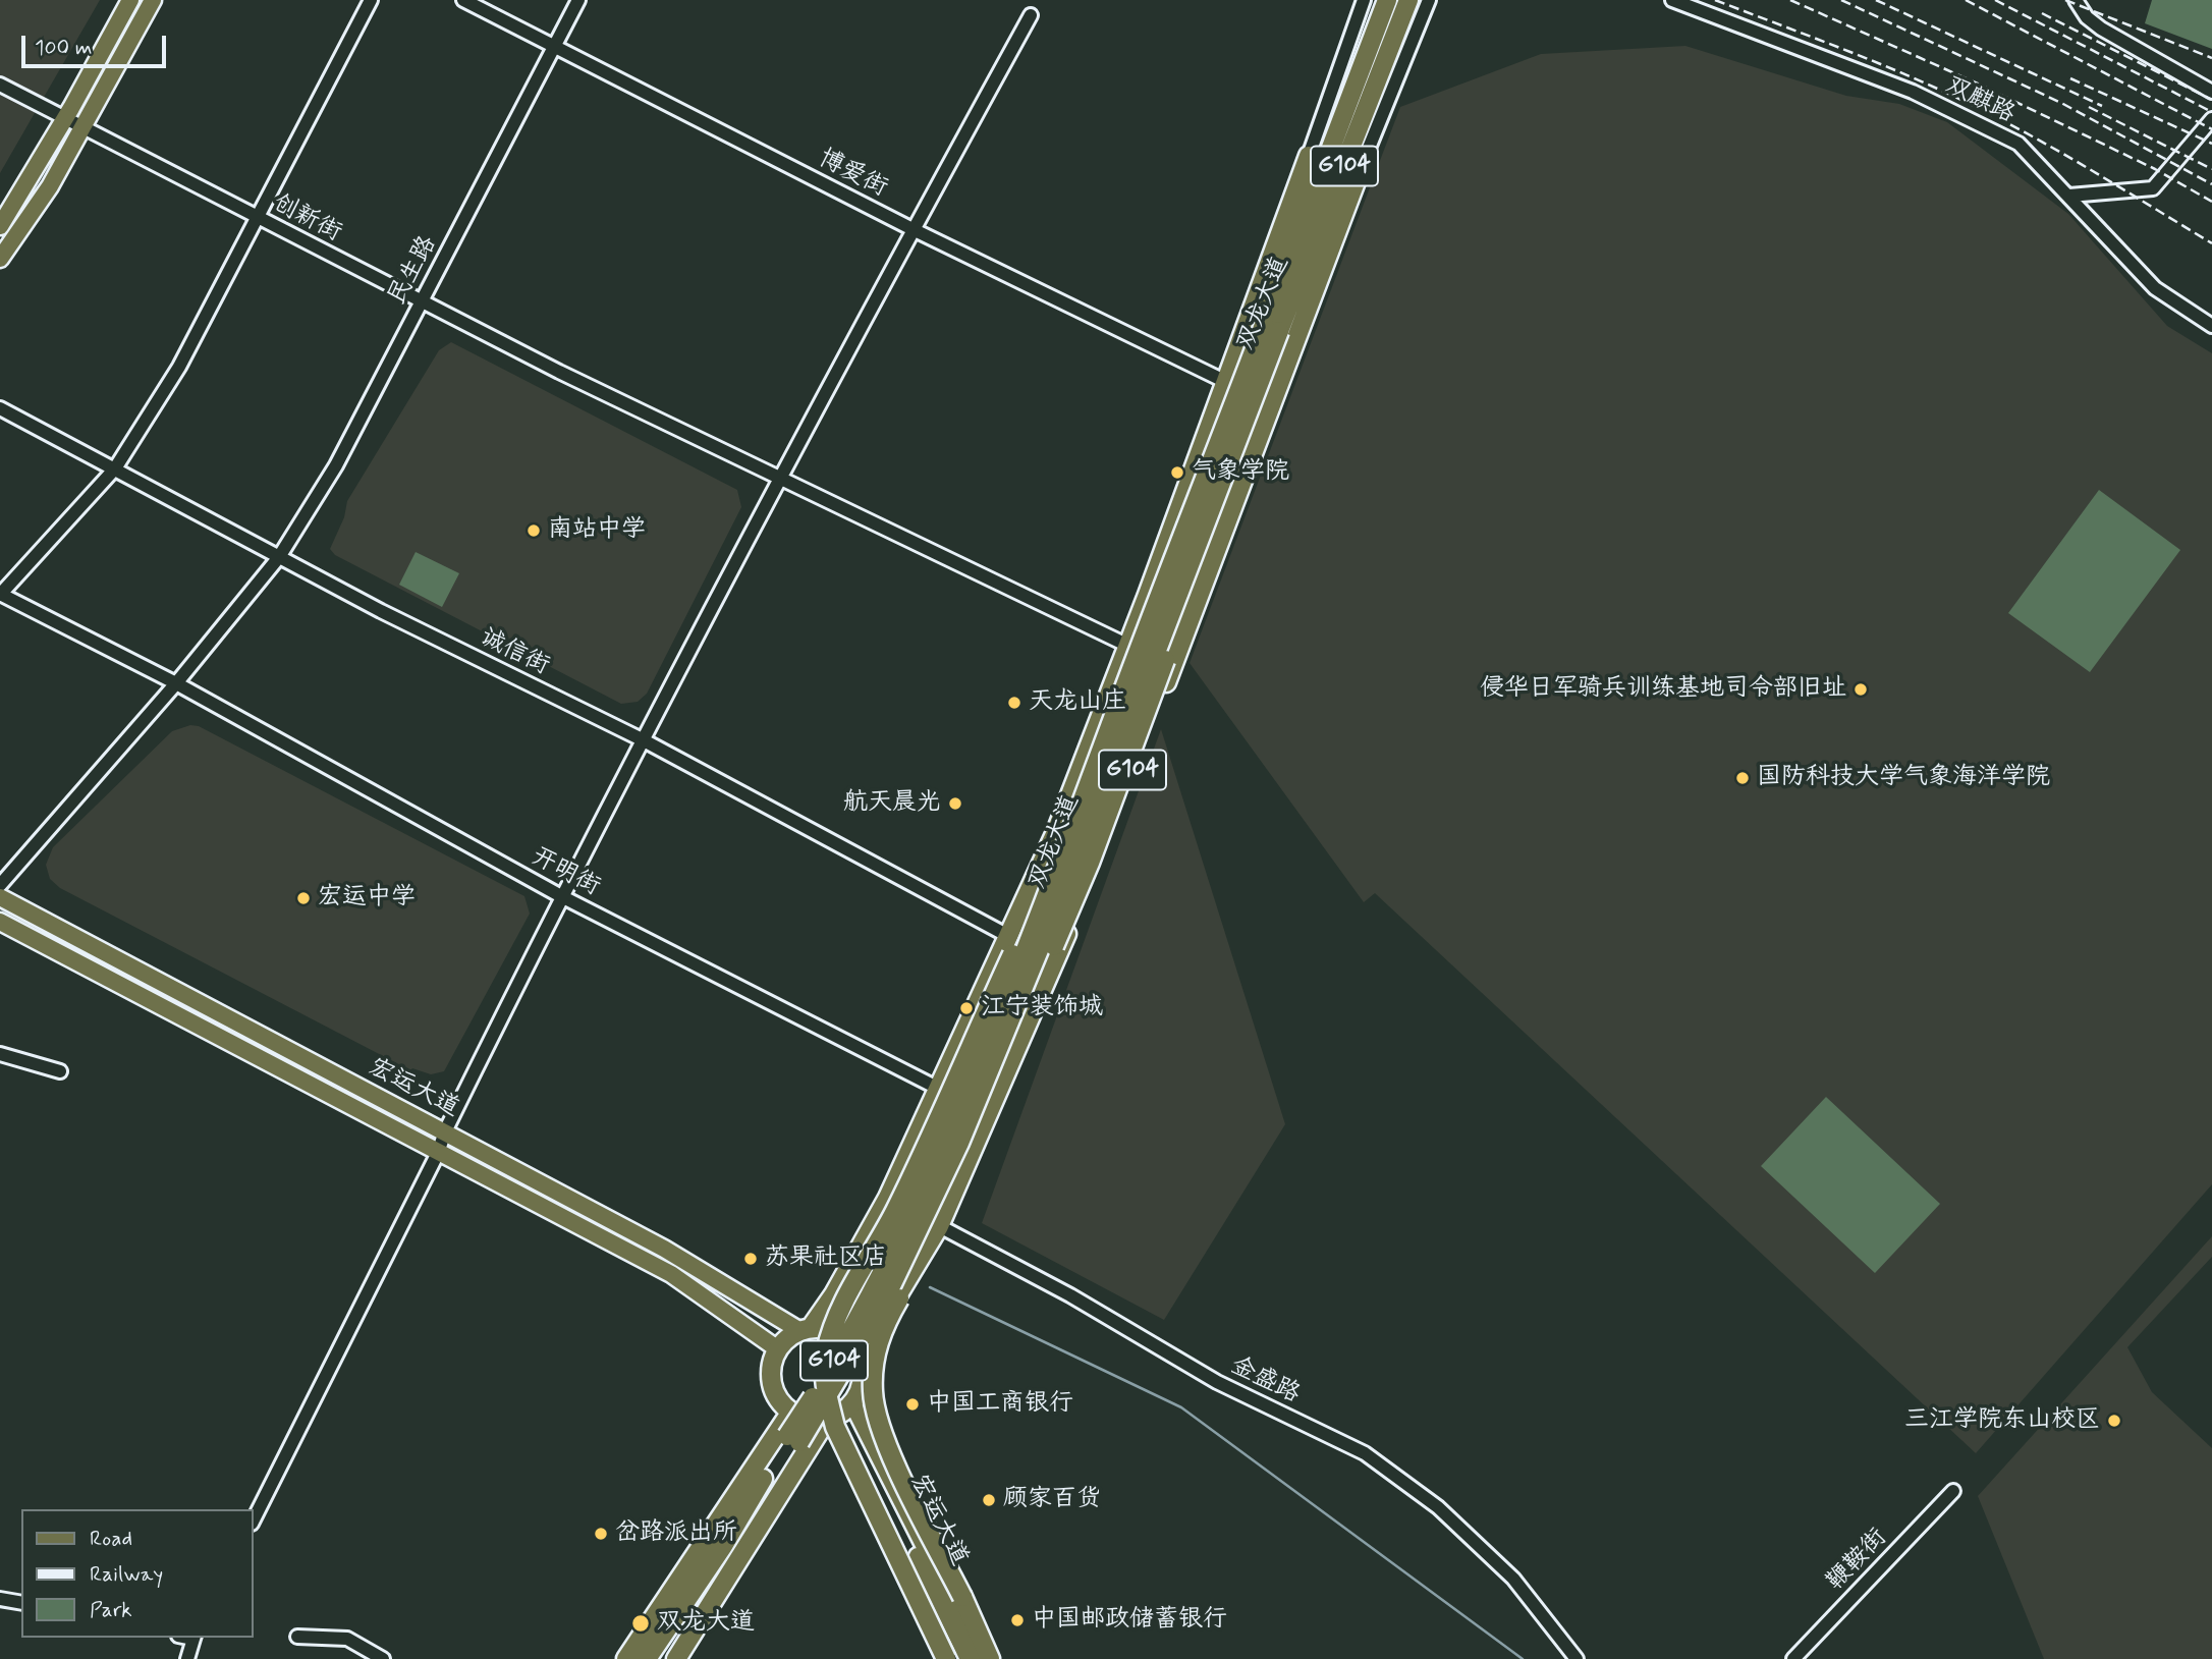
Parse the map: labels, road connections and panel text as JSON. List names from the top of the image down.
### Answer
{
  "streets": {
    "highway": ["G104", "双龙大道"],
    "main road": ["宏运大道"],
    "street": [
      "双麒路",
      "博爱街",
      "创新街",
      "民生路",
      "诚信街",
      "开明街",
      "金盛路",
      "鞭鞍街"
    ]
  },
  "crossings": [
    ["G104", "双龙大道"],
    ["G104", "宏运大道"],
    ["博爱街", "民生路"],
    ["博爱街", "双龙大道"],
    ["创新街", "民生路"],
    ["创新街", "双龙大道"],
    ["民生路", "诚信街"],
    ["民生路", "开明街"],
    ["双龙大道", "诚信街"],
    ["双龙大道", "开明街"],
    ["双龙大道", "宏运大道"],
    ["双龙大道", "金盛路"]
  ],
  "places": [
    "气象学院",
    "南站中学",
    "侵华日军骑兵训练基地司令部旧址",
    "天龙山庄",
    "国防科技大学气象海洋学院",
    "航天晨光",
    "宏运中学",
    "江宁装饰城",
    "苏果社区店",
    "中国工商银行",
    "三江学院东山校区",
    "顾家百货",
    "岔路派出所",
    "中国邮政储蓄银行",
    "双龙大道"
  ],
  "legend": ["Road", "Railway", "Park"],
  "scale_bar": "100 m"
}
